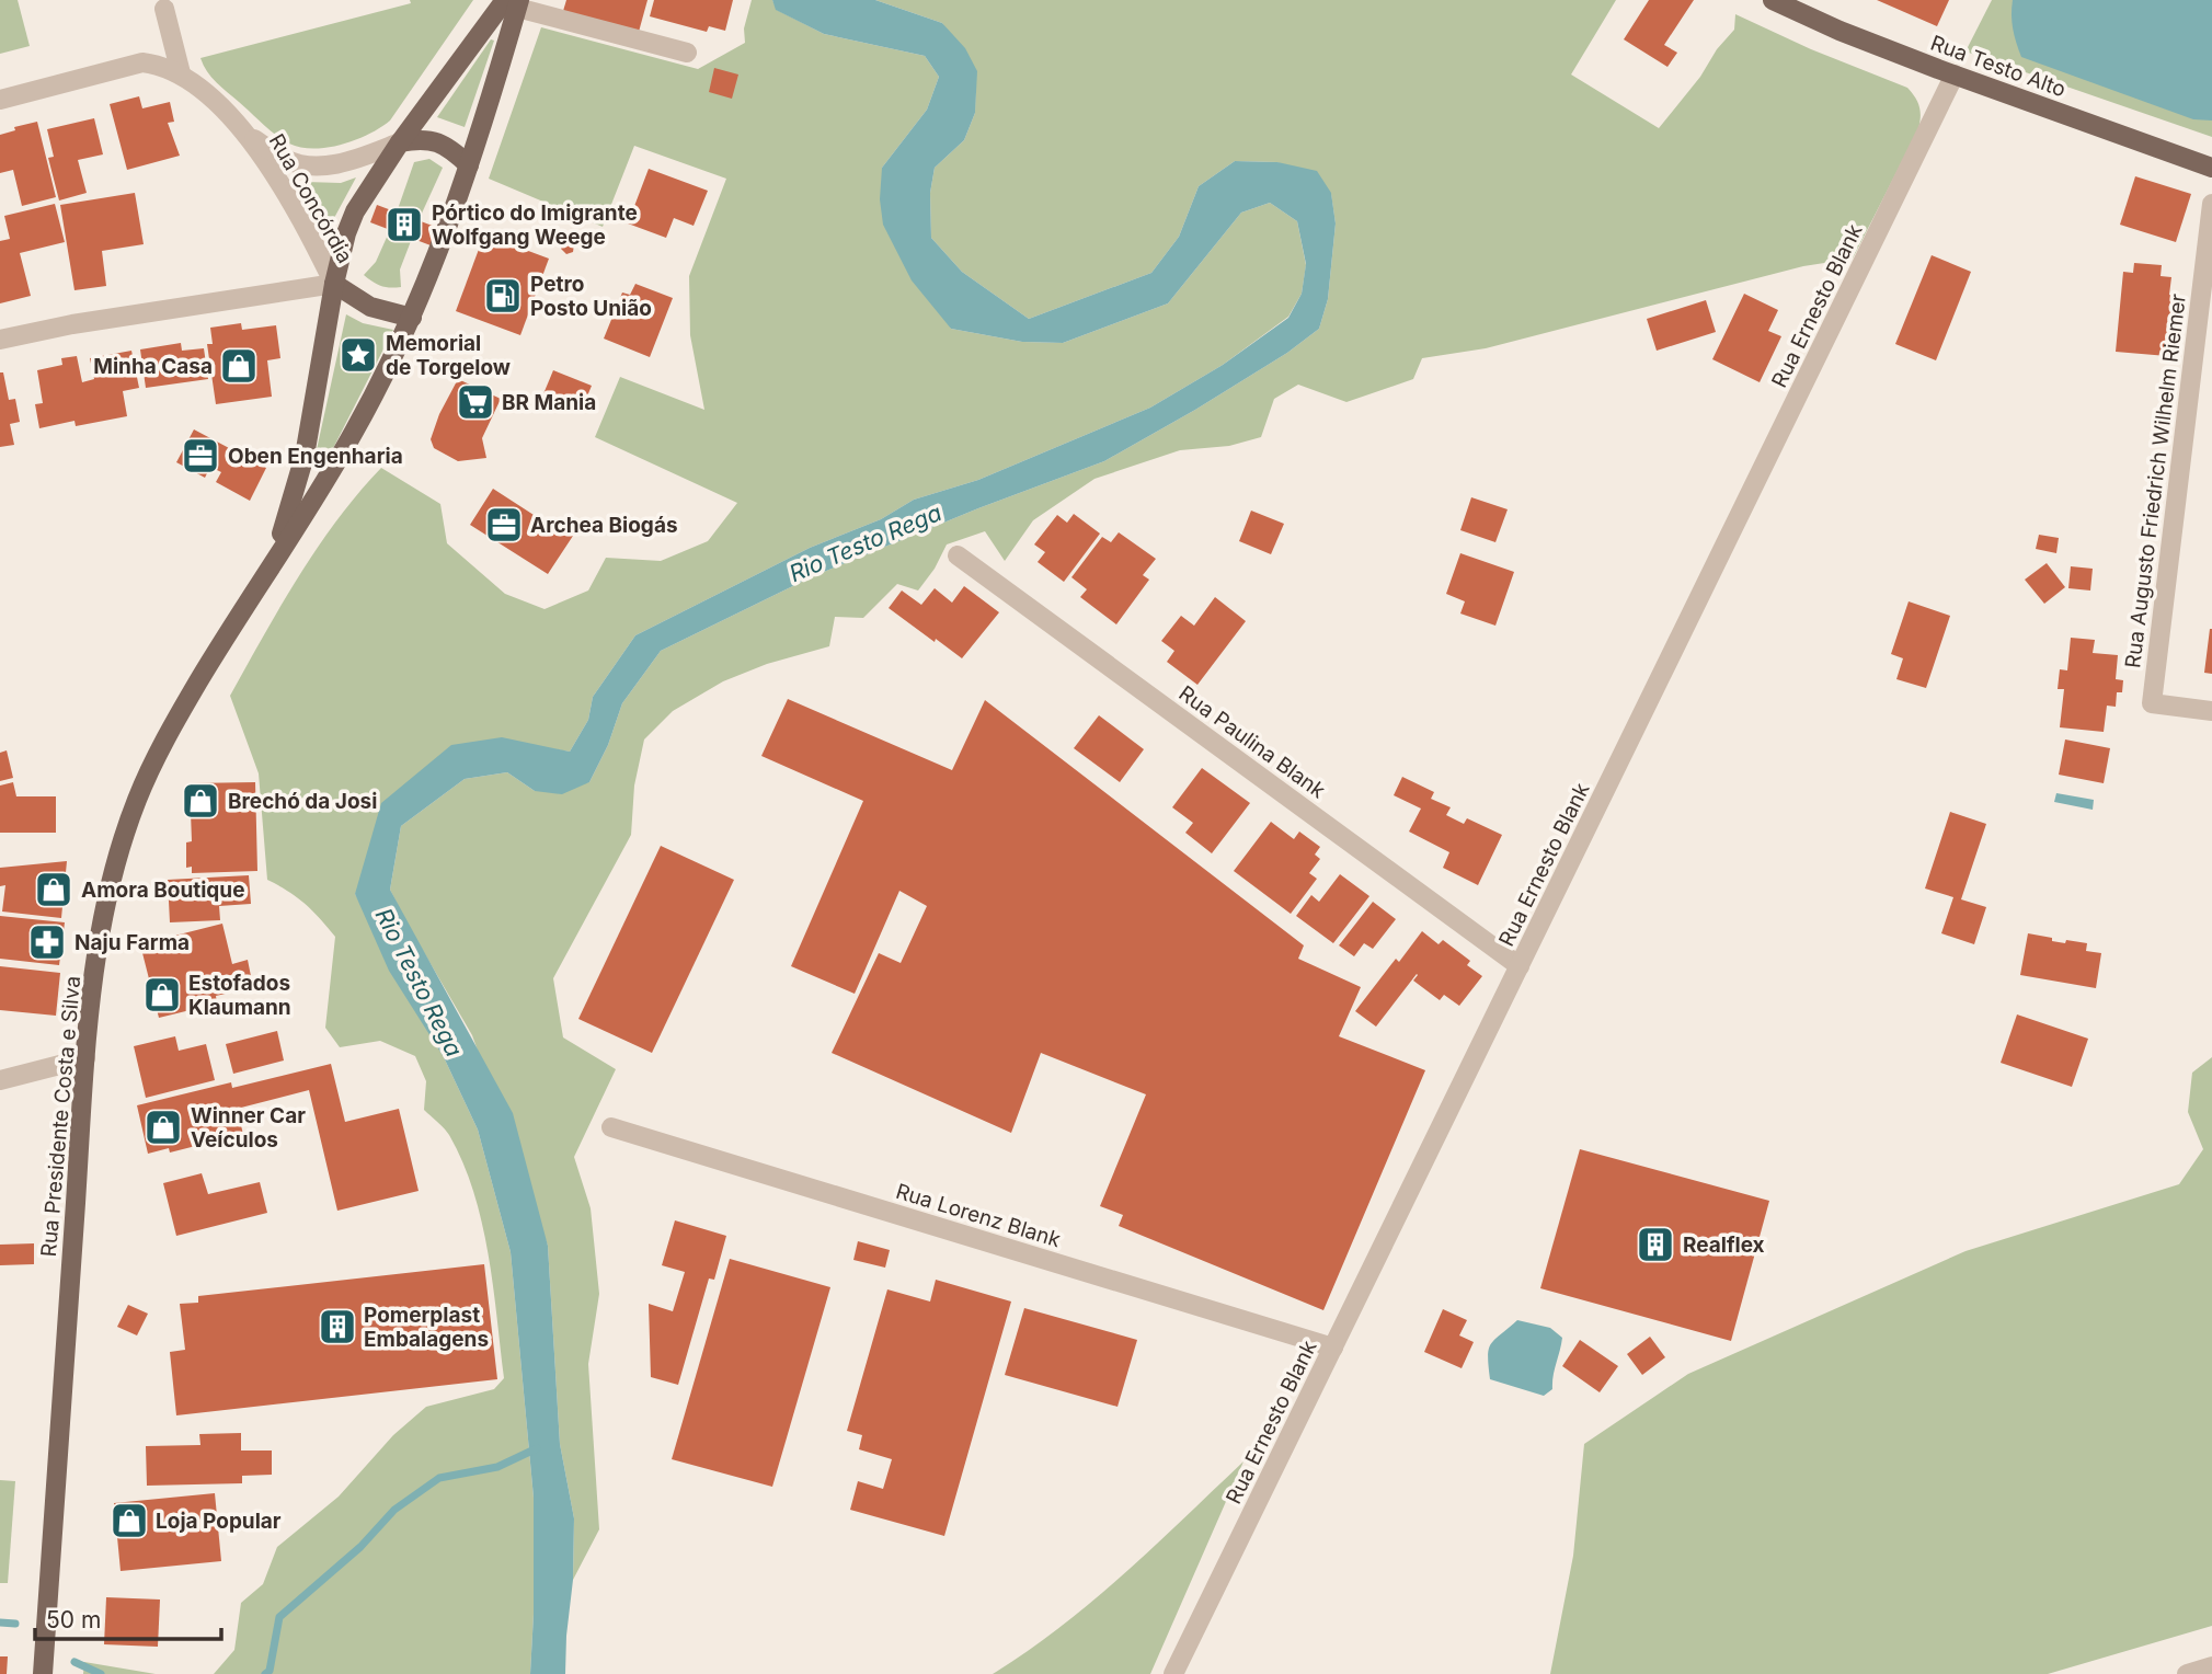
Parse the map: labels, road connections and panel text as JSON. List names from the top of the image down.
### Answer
{
  "streets": {
    "main road": ["Rua Testo Alto", "Rua Presidente Costa e Silva"],
    "street": [
      "Rua Concórdia",
      "Rua Ernesto Blank",
      "Rua Augusto Friedrich Wilhelm Riemer",
      "Rua Paulina Blank",
      "Rua Lorenz Blank"
    ]
  },
  "crossings": [
    ["Rua Testo Alto", "Rua Ernesto Blank"],
    ["Rua Concórdia", "Rua Presidente Costa e Silva"],
    ["Rua Ernesto Blank", "Rua Paulina Blank"],
    ["Rua Ernesto Blank", "Rua Lorenz Blank"]
  ],
  "water": ["Rio Testo Rega"],
  "places": {
    "building": ["Pórtico do Imigrante Wolfgang Weege", "Realflex", "Pomerplast Embalagens"],
    "fuel station": ["Petro Posto União"],
    "place": ["Memorial de Torgelow"],
    "shop": [
      "Minha Casa",
      "Brechó da Josi",
      "Amora Boutique",
      "Estofados Klaumann",
      "Winner Car Veículos",
      "Loja Popular"
    ],
    "supermarket": ["BR Mania"],
    "office": ["Oben Engenharia", "Archea Biogás"],
    "pharmacy": ["Naju Farma"]
  },
  "scale_bar": "50 m"
}
